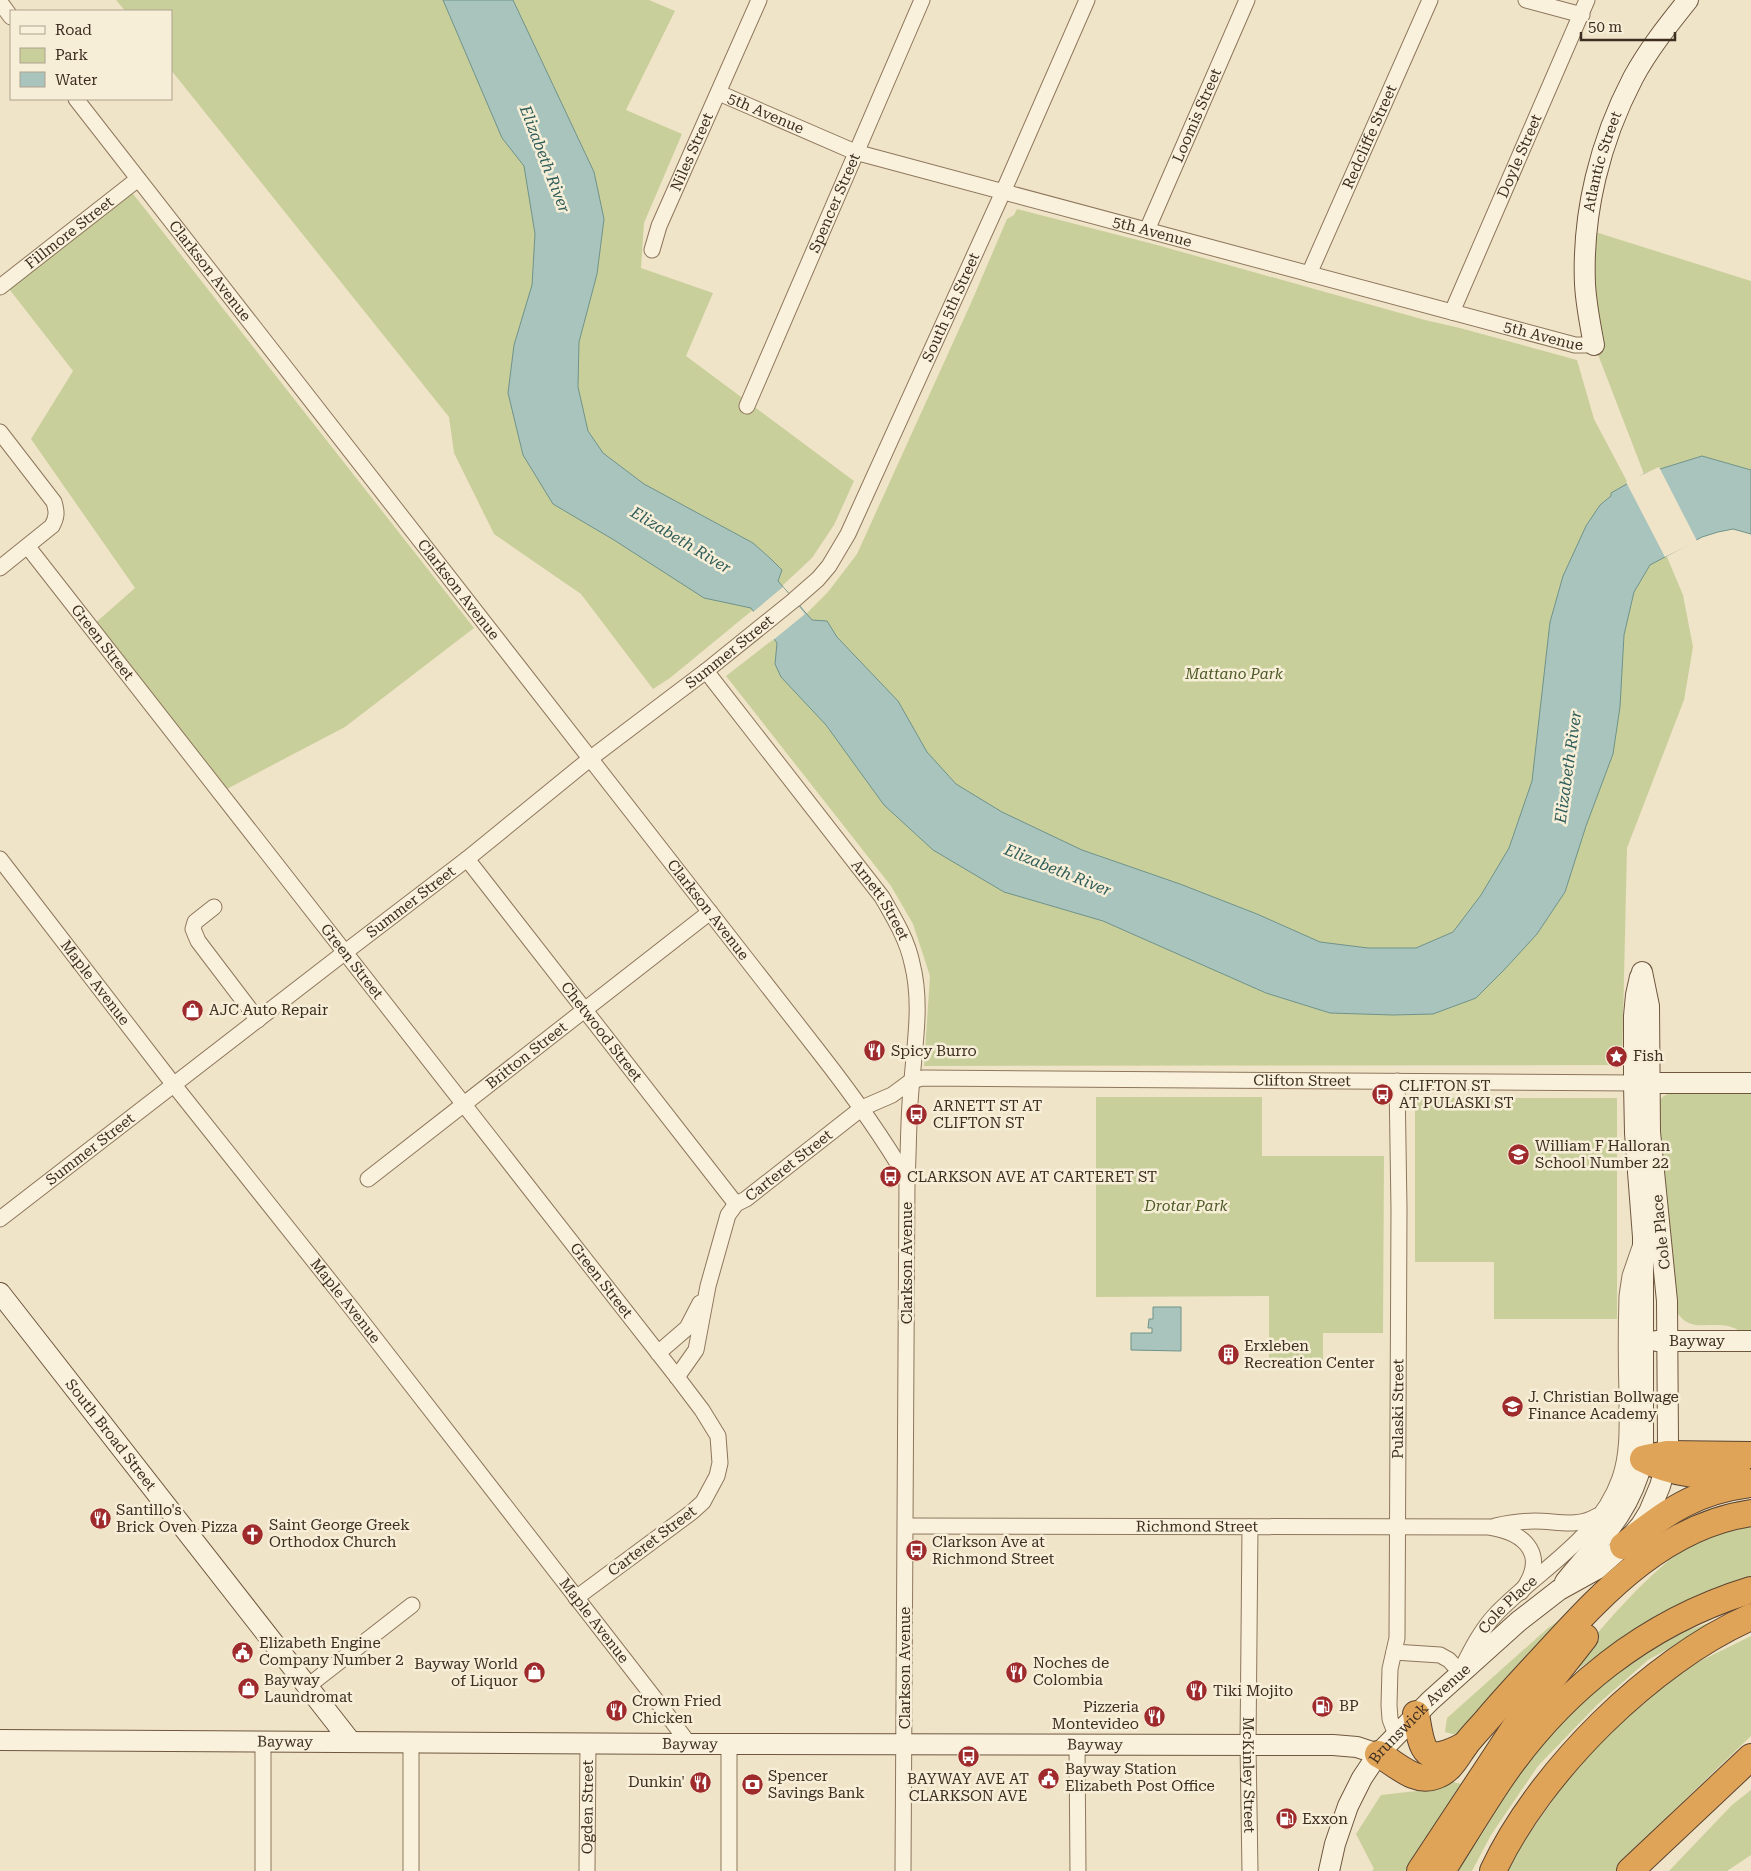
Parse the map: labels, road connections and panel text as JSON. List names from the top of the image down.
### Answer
{
  "streets": {
    "main road": [
      "Atlantic Street",
      "Clifton Street",
      "Cole Place",
      "Bayway",
      "South Broad Street",
      "Brunswick Avenue"
    ],
    "street": [
      "5th Avenue",
      "Loomis Street",
      "Redcliffe Street",
      "Niles Street",
      "Doyle Street",
      "Spencer Street",
      "Fillmore Street",
      "Clarkson Avenue",
      "South 5th Street",
      "Green Street",
      "Summer Street",
      "Arnett Street",
      "Maple Avenue",
      "Chetwood Street",
      "Britton Street",
      "Carteret Street",
      "Pulaski Street",
      "Richmond Street",
      "McKinley Street",
      "Ogden Street"
    ]
  },
  "crossings": [
    ["5th Avenue", "Loomis Street"],
    ["5th Avenue", "Redcliffe Street"],
    ["5th Avenue", "Niles Street"],
    ["5th Avenue", "Doyle Street"],
    ["5th Avenue", "Atlantic Street"],
    ["5th Avenue", "Spencer Street"],
    ["5th Avenue", "South 5th Street"],
    ["Fillmore Street", "Clarkson Avenue"],
    ["Clarkson Avenue", "Summer Street"],
    ["Clarkson Avenue", "Arnett Street"],
    ["Clarkson Avenue", "Britton Street"],
    ["Clarkson Avenue", "Clifton Street"],
    ["Clarkson Avenue", "Carteret Street"],
    ["Clarkson Avenue", "Bayway"],
    ["Clarkson Avenue", "Richmond Street"],
    ["South 5th Street", "Summer Street"],
    ["Green Street", "Summer Street"],
    ["Green Street", "Britton Street"],
    ["Green Street", "Carteret Street"],
    ["Summer Street", "Arnett Street"],
    ["Summer Street", "Maple Avenue"],
    ["Summer Street", "Chetwood Street"],
    ["Arnett Street", "Clifton Street"],
    ["Maple Avenue", "Carteret Street"],
    ["Maple Avenue", "Bayway"],
    ["Chetwood Street", "Britton Street"],
    ["Chetwood Street", "Carteret Street"],
    ["Clifton Street", "Carteret Street"],
    ["Clifton Street", "Cole Place"],
    ["Clifton Street", "Pulaski Street"],
    ["Cole Place", "Bayway"],
    ["Cole Place", "Richmond Street"],
    ["Cole Place", "Brunswick Avenue"],
    ["Bayway", "South Broad Street"],
    ["Bayway", "Brunswick Avenue"],
    ["Bayway", "McKinley Street"],
    ["Bayway", "Ogden Street"],
    ["Pulaski Street", "Richmond Street"],
    ["Pulaski Street", "Brunswick Avenue"],
    ["Richmond Street", "McKinley Street"]
  ],
  "water": ["Elizabeth River"],
  "parks": ["Mattano Park", "Drotar Park"],
  "places": {
    "shop": ["AJC Auto Repair", "Bayway World of Liquor", "Bayway Laundromat"],
    "restaurant": [
      "Spicy Burro",
      "Santillo's Brick Oven Pizza",
      "Noches de Colombia",
      "Tiki Mojito",
      "Crown Fried Chicken",
      "Pizzeria Montevideo",
      "Dunkin'"
    ],
    "place": ["Fish"],
    "bus stop": [
      "CLIFTON ST AT PULASKI ST",
      "ARNETT ST AT CLIFTON ST",
      "CLARKSON AVE AT CARTERET ST",
      "Clarkson Ave at Richmond Street",
      "BAYWAY AVE AT CLARKSON AVE"
    ],
    "school or university": ["William F Halloran School Number 22", "J. Christian Bollwage Finance Academy"],
    "building": ["Erxleben Recreation Center"],
    "church": ["Saint George Greek Orthodox Church"],
    "public building": ["Elizabeth Engine Company Number 2", "Bayway Station Elizabeth Post Office"],
    "fuel station": ["BP", "Exxon"],
    "bank": ["Spencer Savings Bank"]
  },
  "legend": ["Road", "Park", "Water"],
  "scale_bar": "50 m"
}
